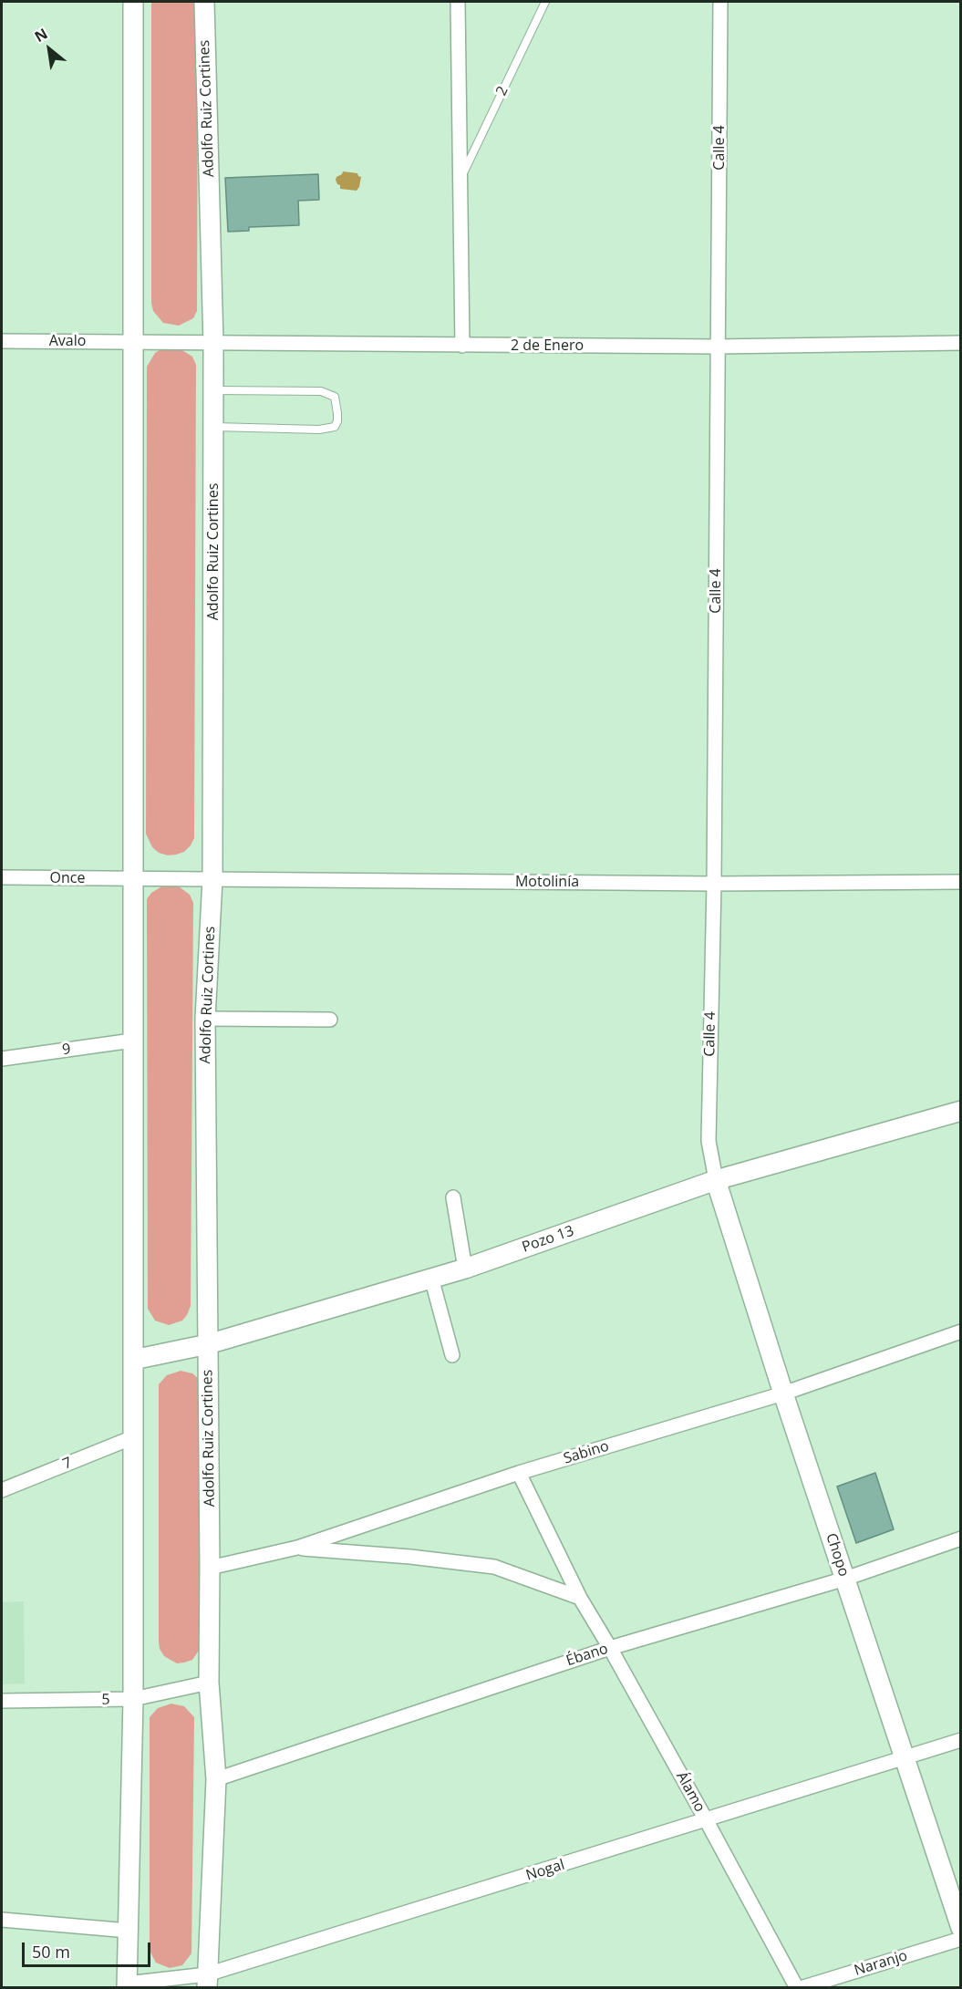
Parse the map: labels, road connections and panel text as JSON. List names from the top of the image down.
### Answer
{
  "streets": {
    "main road": ["Adolfo Ruiz Cortines", "Pozo 13", "Chopo"],
    "street": [
      "2",
      "Calle 4",
      "Avalo",
      "2 de Enero",
      "Once",
      "Motolinía",
      "9",
      "Sabino",
      "7",
      "Ébano",
      "5",
      "Álamo",
      "Nogal",
      "Naranjo"
    ]
  },
  "crossings": [
    ["2", "2 de Enero"],
    ["Adolfo Ruiz Cortines", "2 de Enero"],
    ["Adolfo Ruiz Cortines", "Motolinía"],
    ["Adolfo Ruiz Cortines", "Pozo 13"],
    ["Adolfo Ruiz Cortines", "Sabino"],
    ["Adolfo Ruiz Cortines", "Ébano"],
    ["Adolfo Ruiz Cortines", "5"],
    ["Adolfo Ruiz Cortines", "Nogal"],
    ["Calle 4", "2 de Enero"],
    ["Calle 4", "Motolinía"],
    ["Calle 4", "Pozo 13"],
    ["Calle 4", "Chopo"],
    ["Avalo", "2 de Enero"],
    ["Once", "Motolinía"],
    ["Pozo 13", "Chopo"],
    ["Sabino", "Chopo"],
    ["Sabino", "Álamo"],
    ["Chopo", "Ébano"],
    ["Chopo", "Nogal"],
    ["Ébano", "Álamo"],
    ["Álamo", "Nogal"],
    ["Álamo", "Naranjo"]
  ],
  "scale_bar": "50 m",
  "north": "top left"
}
